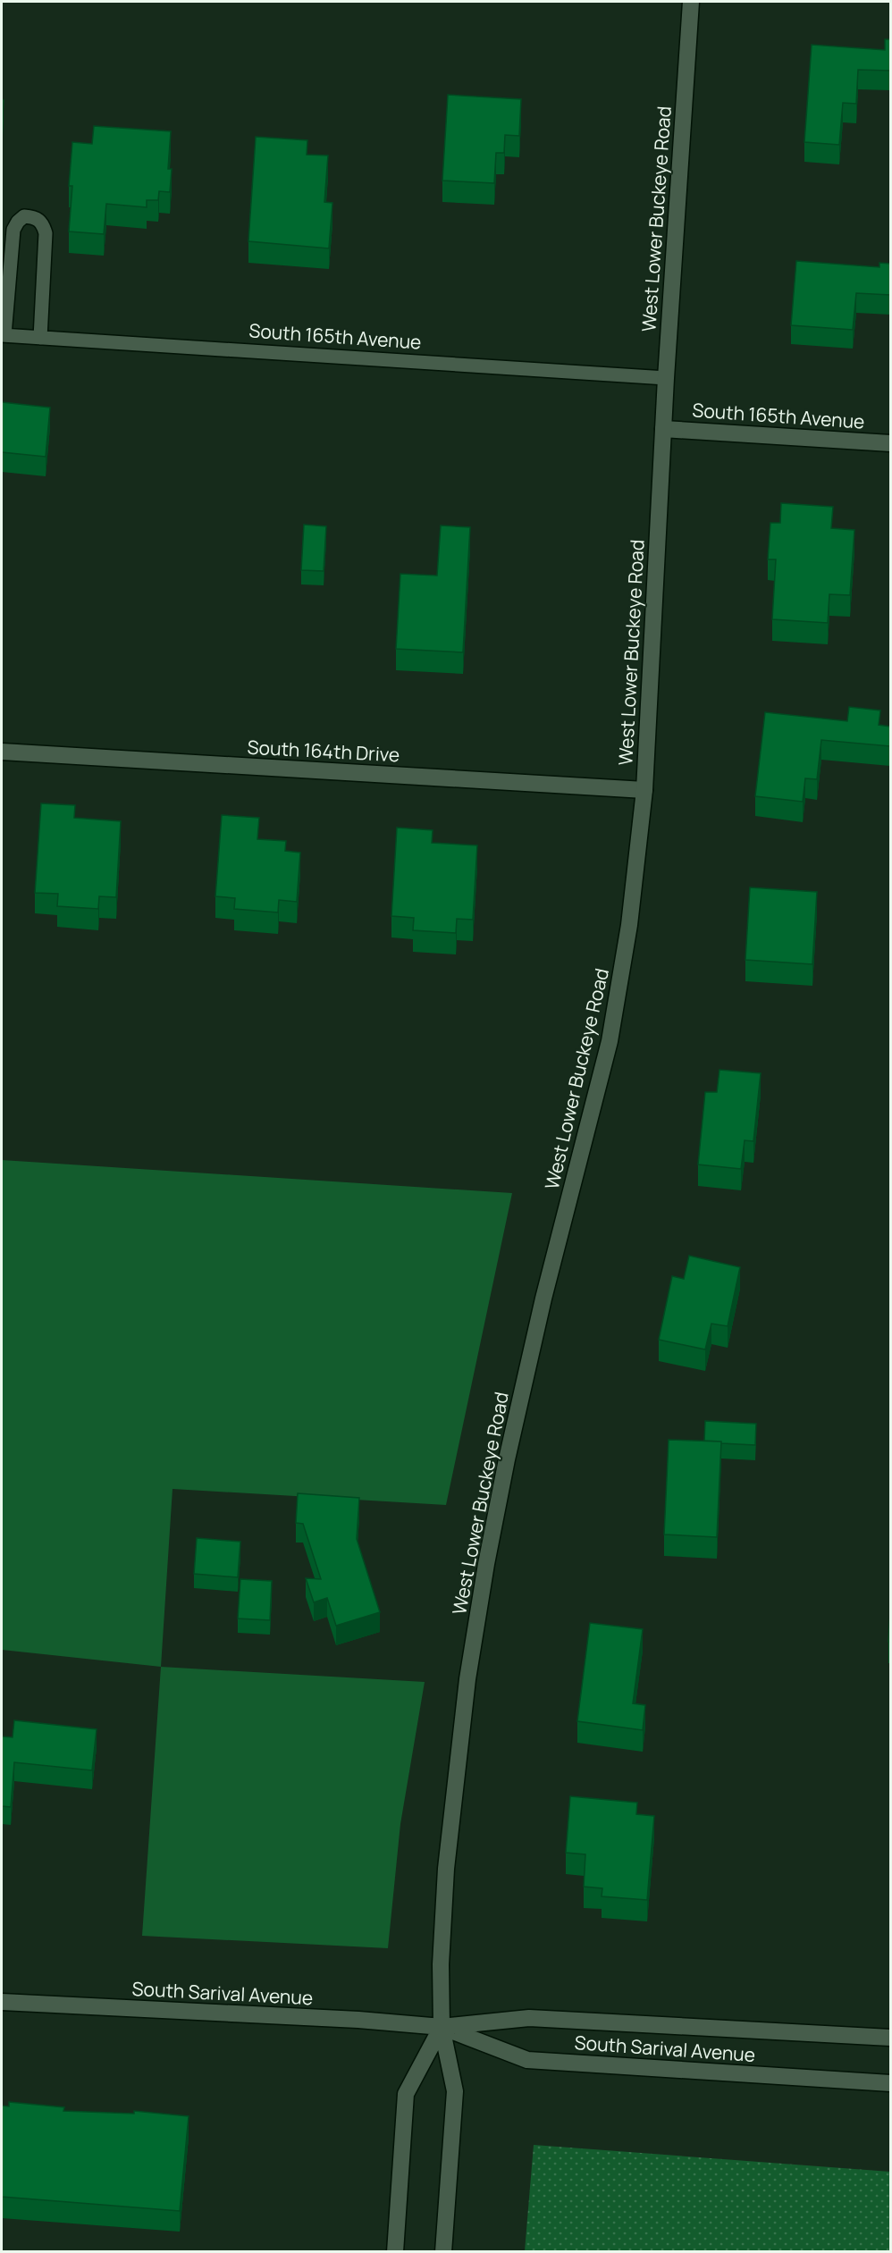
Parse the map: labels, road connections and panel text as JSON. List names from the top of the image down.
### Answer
{
  "streets": {
    "main road": [
      "West Lower Buckeye Road",
      "South 165th Avenue",
      "South 164th Drive",
      "South Sarival Avenue"
    ]
  },
  "crossings": [
    ["West Lower Buckeye Road", "South 165th Avenue"],
    ["West Lower Buckeye Road", "South 164th Drive"],
    ["West Lower Buckeye Road", "South Sarival Avenue"]
  ]
}
